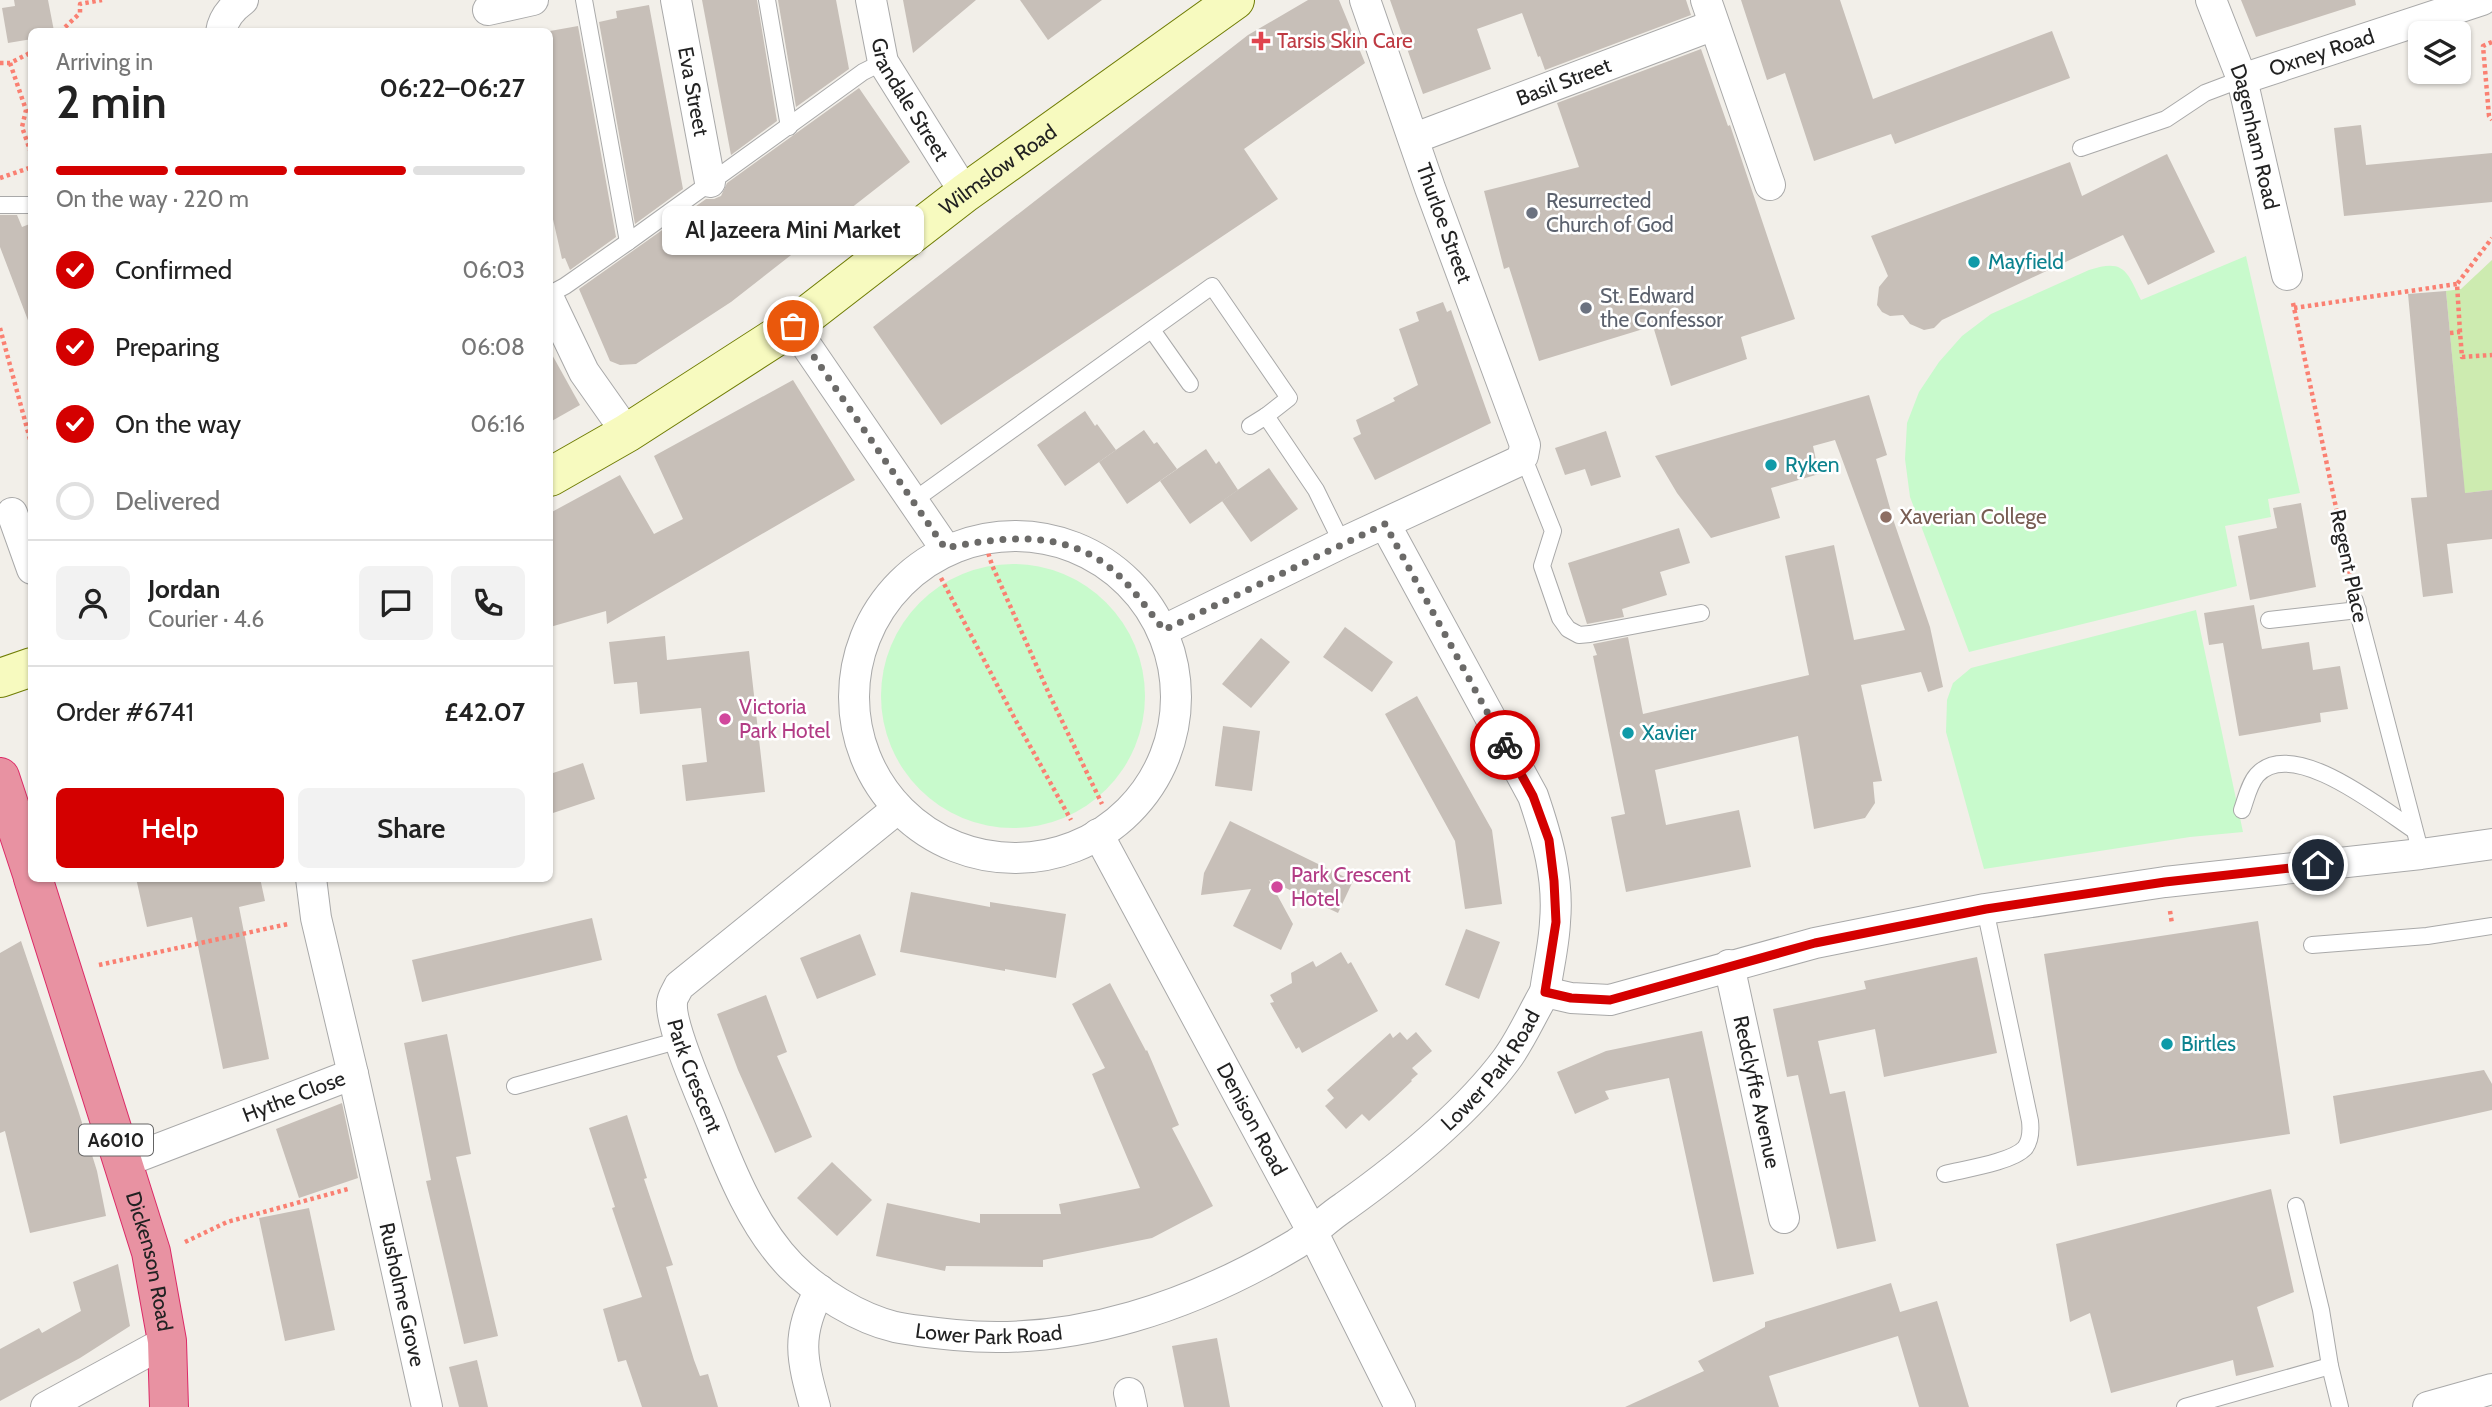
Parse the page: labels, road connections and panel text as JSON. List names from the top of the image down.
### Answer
{
  "streets": {
    "highway": ["A6010", "Dickenson Road"],
    "main road": ["Wilmslow Road"],
    "street": [
      "Oxney Road",
      "Basil Street",
      "Eva Street",
      "Grandale Street",
      "Dagenham Road",
      "Thurloe Street",
      "Lower Park Road",
      "Park Crescent",
      "Redclyffe Avenue",
      "Hythe Close",
      "Denison Road",
      "Rusholme Grove"
    ],
    "lane": ["Regent Place"]
  },
  "crossings": [
    ["Oxney Road", "Dagenham Road"],
    ["Basil Street", "Thurloe Street"],
    ["Grandale Street", "Wilmslow Road"],
    ["Dagenham Road", "Regent Place"],
    ["Regent Place", "Lower Park Road"],
    ["Lower Park Road", "Park Crescent"],
    ["Lower Park Road", "Redclyffe Avenue"],
    ["Lower Park Road", "Denison Road"],
    ["Hythe Close", "Dickenson Road"],
    ["Hythe Close", "Rusholme Grove"]
  ],
  "places": {
    "health": ["Tarsis Skin Care"],
    "other": [
      "Resurrected Church of God",
      "Mayfield",
      "St. Edward the Confessor",
      "Al Jazeera Mini Market",
      "Ryken",
      "Xaverian College",
      "Victoria Park Hotel",
      "Xavier",
      "Park Crescent Hotel",
      "Birtles"
    ]
  },
  "page": {
    "heading": ["2 min", "Arriving in", "06:22–06:27"],
    "panel": [
      "Jordan",
      "Courier · 4.6",
      "Order #6741",
      "£42.07"
    ],
    "bar": "On the way · 220 m",
    "bubble": "Al Jazeera Mini Market",
    "list": [
      ["Confirmed", "06:03"],
      ["Preparing", "06:08"],
      ["On the way", "06:16"],
      "Delivered"
    ],
    "buttons": ["Help", "Share"]
  }
}
